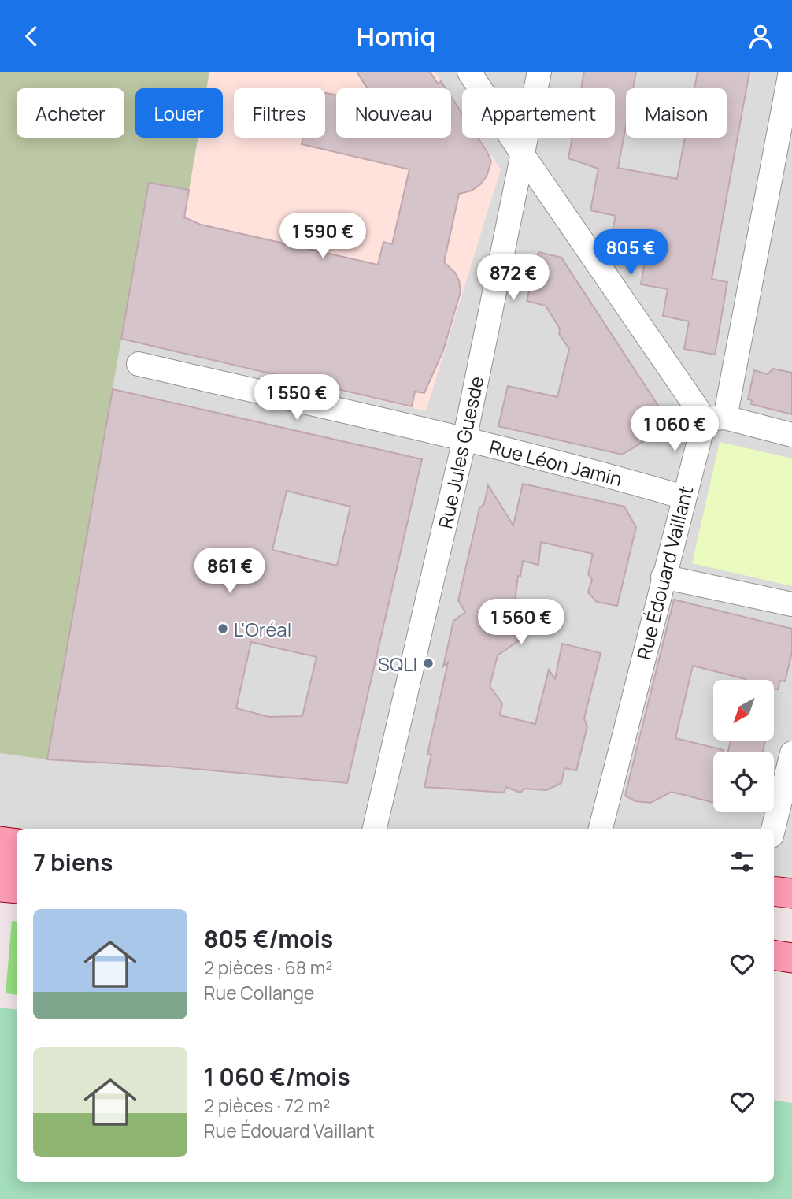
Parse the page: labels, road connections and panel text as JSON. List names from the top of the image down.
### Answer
{
  "streets": {
    "street": ["Rue Jules Guesde", "Rue Léon Jamin", "Rue Édouard Vaillant"]
  },
  "crossings": [
    ["Rue Jules Guesde", "Rue Léon Jamin"],
    ["Rue Léon Jamin", "Rue Édouard Vaillant"]
  ],
  "places": ["L'Oréal", "SQLI"],
  "north": "bottom left",
  "page": {
    "header": "Homiq",
    "chip": [
      "Acheter",
      "Louer",
      "Filtres",
      "Nouveau",
      "Appartement",
      "Maison"
    ],
    "price": [
      "1 590 €",
      "805 €",
      "872 €",
      "1 550 €",
      "1 060 €",
      "861 €",
      "1 560 €"
    ],
    "heading": "7 biens",
    "list": [
      {
        "name": "805 €/mois",
        "note": "2 pièces · 68 m² · Rue Collange"
      },
      {
        "name": "1 060 €/mois",
        "note": "2 pièces · 72 m² · Rue Édouard Vaillant"
      }
    ]
  }
}
